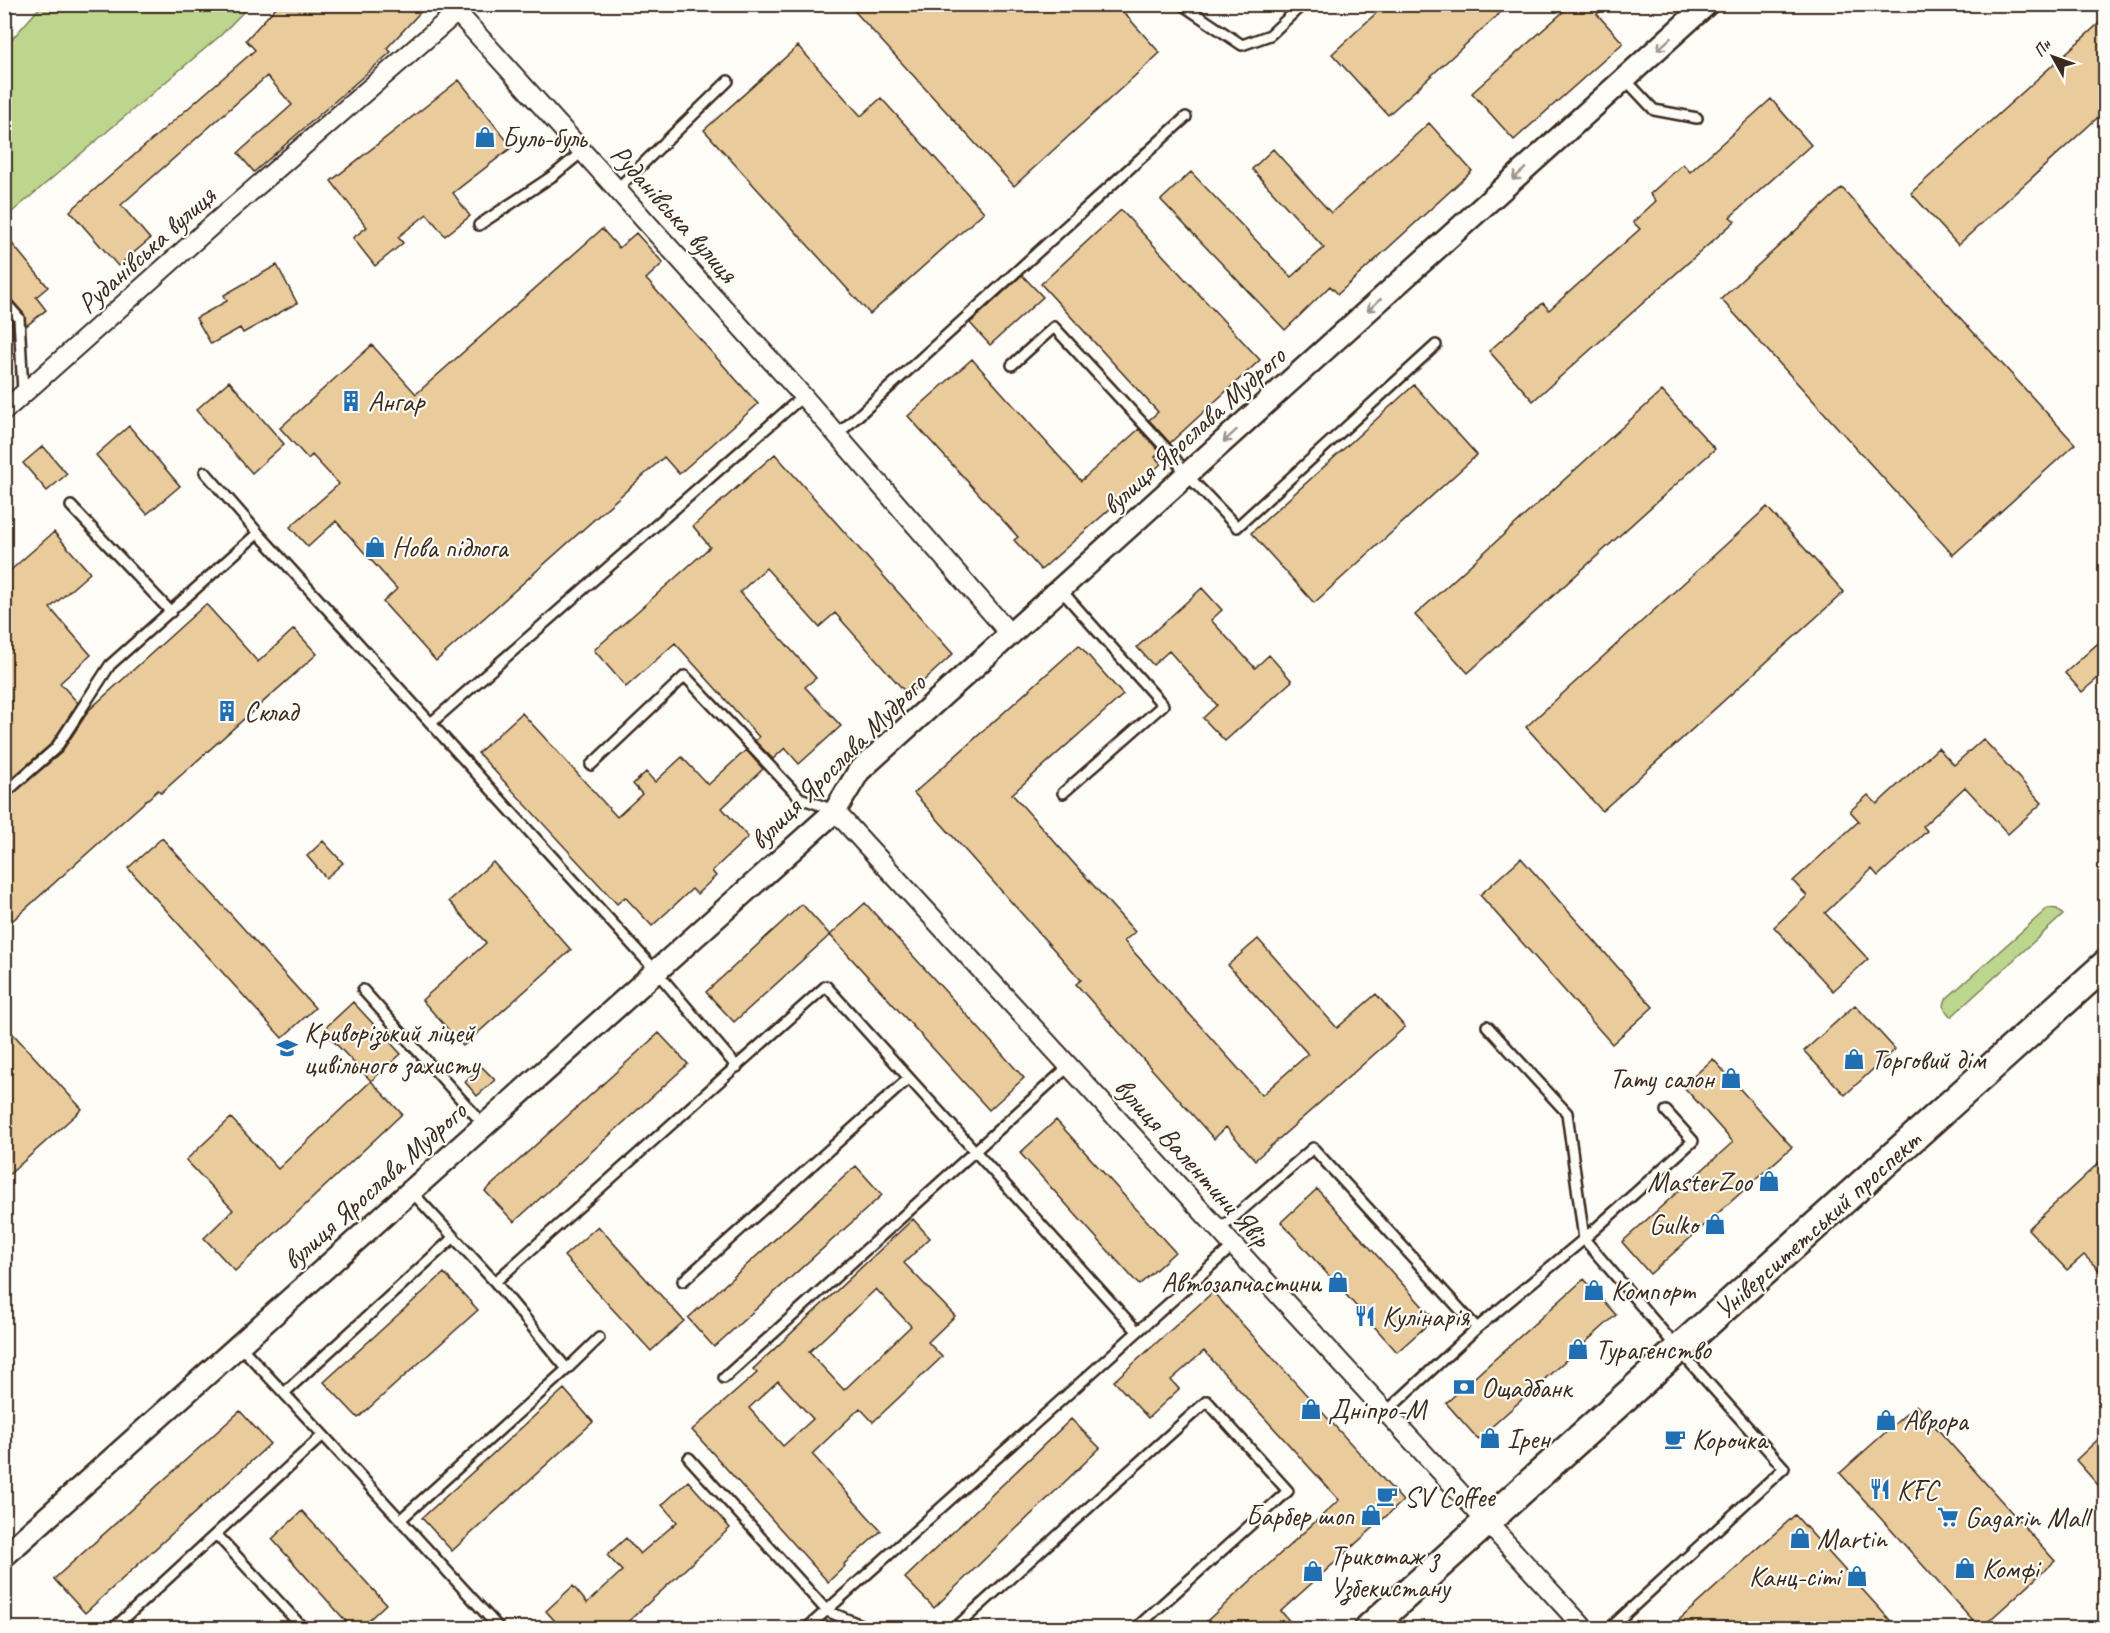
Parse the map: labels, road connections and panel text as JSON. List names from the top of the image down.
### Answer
{
  "streets": {
    "main road": ["Університетський проспект"],
    "street": ["Руданівська вулиця", "вулиця Ярослава Мудрого", "вулиця Валентини Явір"]
  },
  "crossings": [
    ["Руданівська вулиця", "вулиця Ярослава Мудрого"],
    ["вулиця Ярослава Мудрого", "вулиця Валентини Явір"],
    ["вулиця Валентини Явір", "Університетський проспект"]
  ],
  "places": {
    "shop": [
      "Буль-буль",
      "Нова підлога",
      "Торговий дім",
      "Тату салон",
      "MasterZoo",
      "Gulko",
      "Автозапчастини",
      "Компорт",
      "Турагенство",
      "Дніпро-М",
      "Аврора",
      "Ірен",
      "Барбер шоп",
      "Martin",
      "Комфі",
      "Трикотаж з Узбекистану",
      "Канц-сіті"
    ],
    "building": ["Ангар", "Склад"],
    "school or university": ["Криворізький ліцей цивільного захисту"],
    "restaurant": ["Кулінарія", "KFC"],
    "bank": ["Ощадбанк"],
    "cafe": ["Корочка", "SV Coffee"],
    "supermarket": ["Gagarin Mall"]
  },
  "north": "top left"
}
